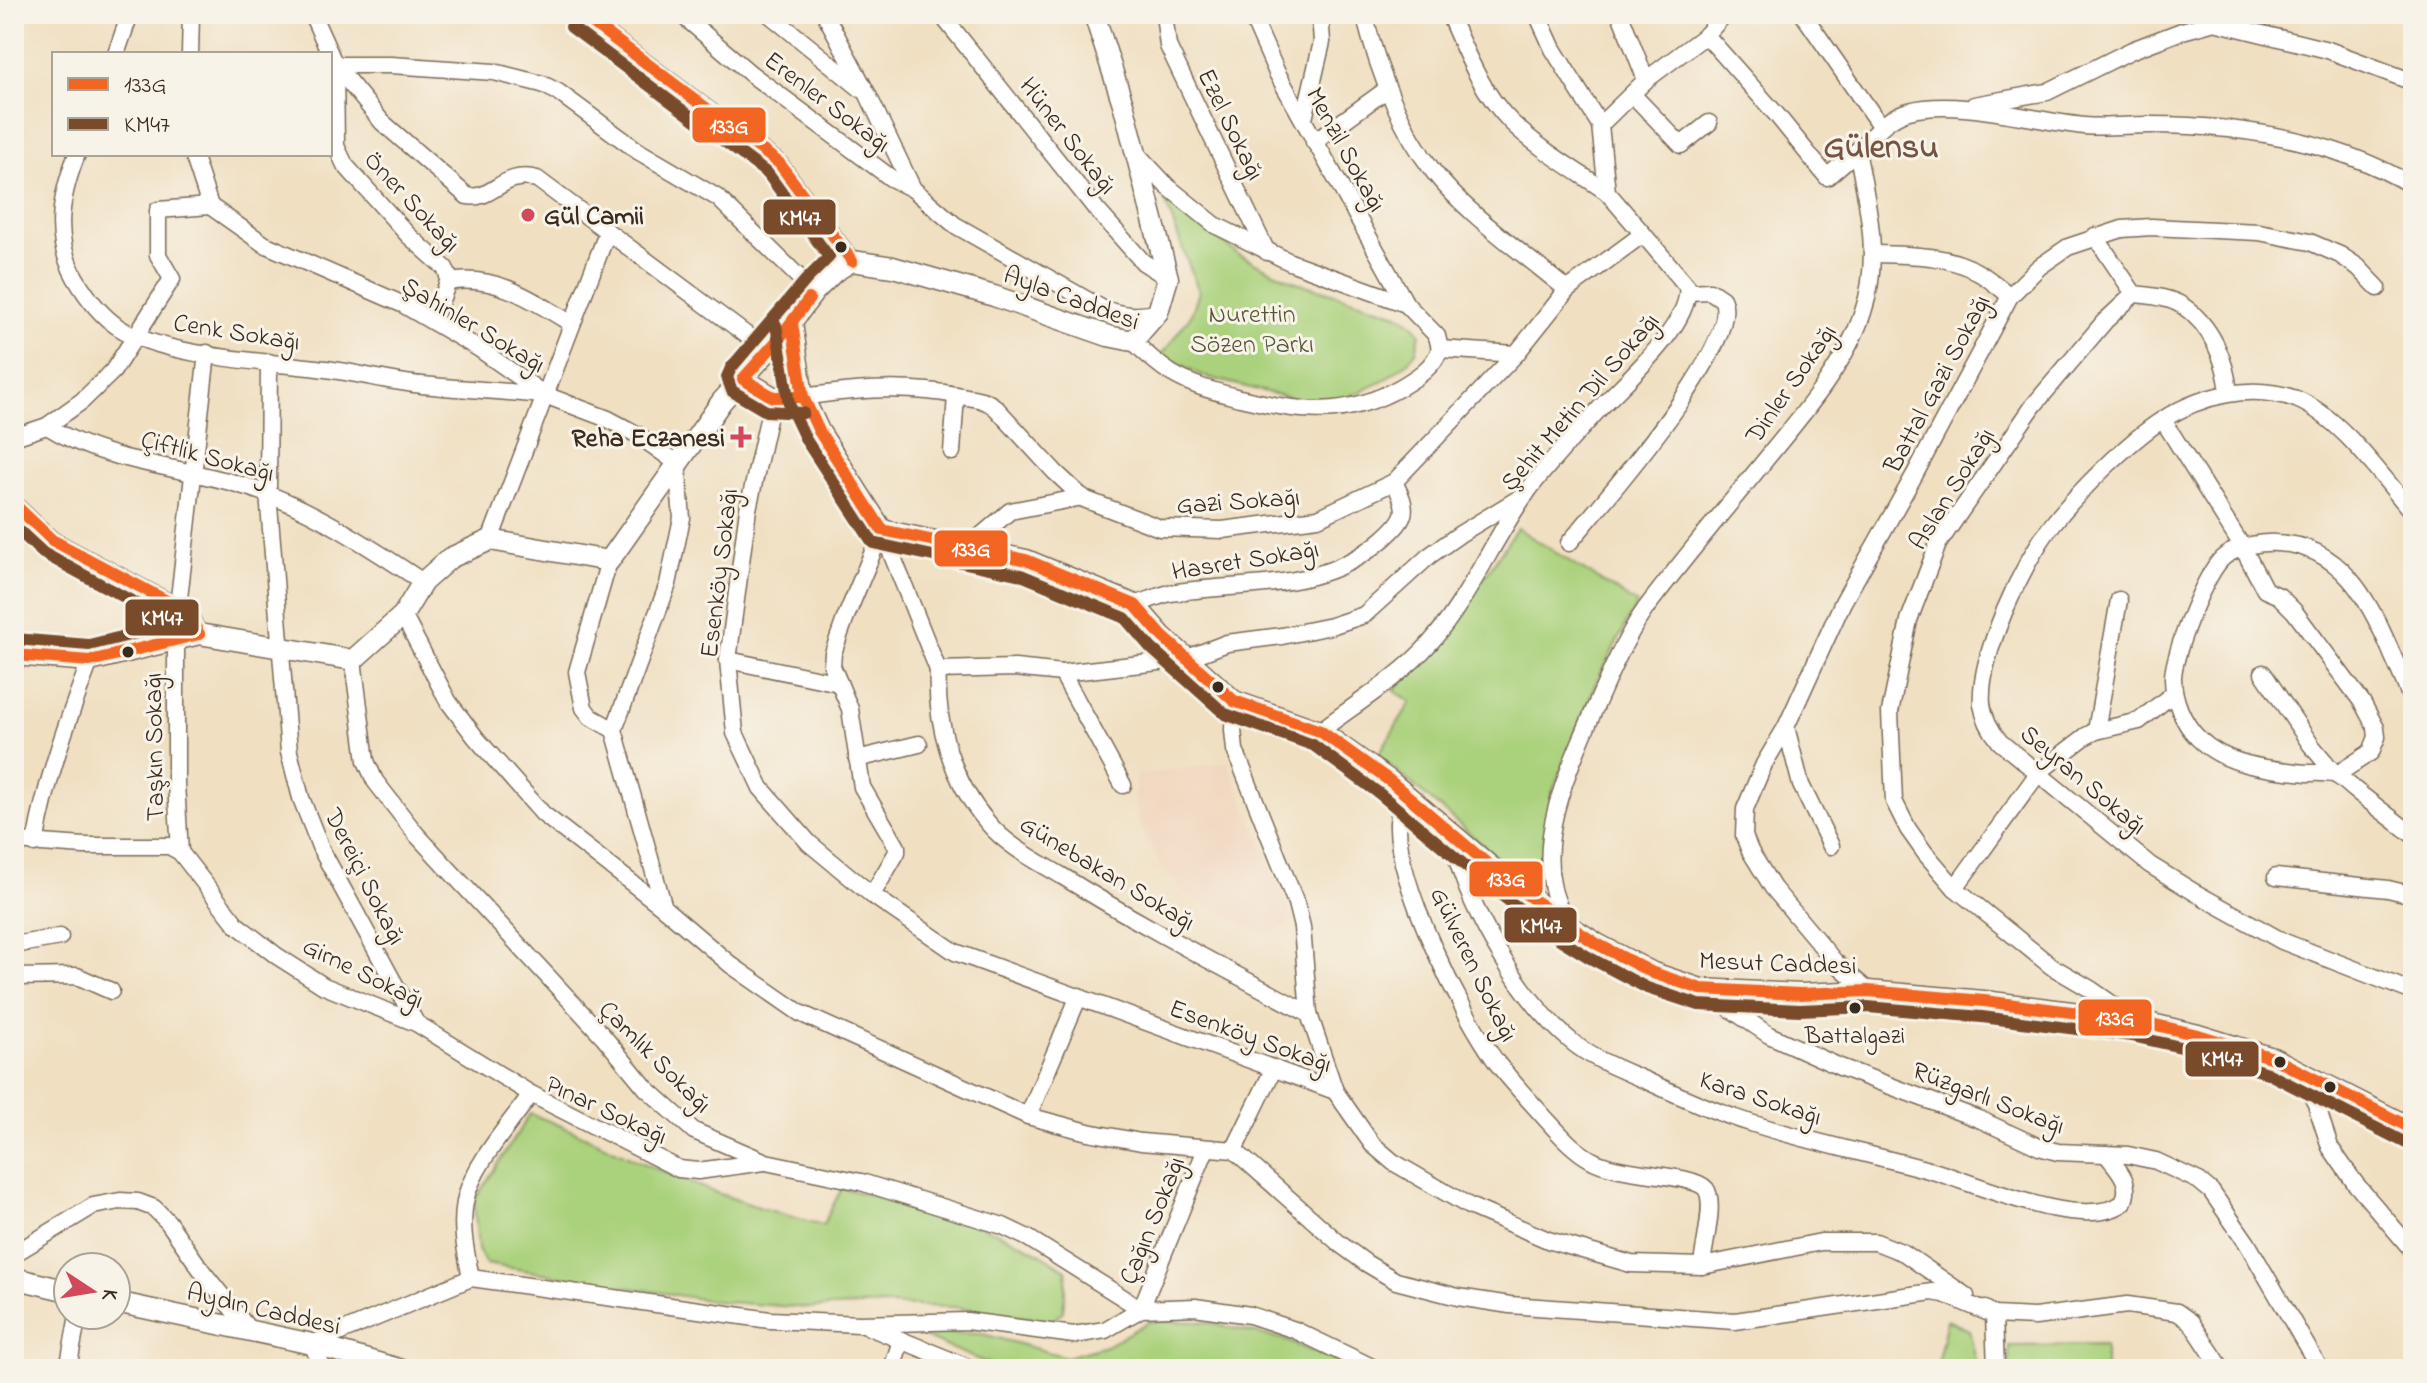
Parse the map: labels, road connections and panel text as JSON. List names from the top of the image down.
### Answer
{
  "streets": {
    "street": [
      "Erenler Sokağı",
      "Ezel Sokağı",
      "Hüner Sokağı",
      "Menzil Sokağı",
      "Öner Sokağı",
      "Ayla Caddesi",
      "Şahinler Sokağı",
      "Cenk Sokağı",
      "Dinler Sokağı",
      "Battal Gazi Sokağı",
      "Şehit Metin Dil Sokağı",
      "Çiftlik Sokağı",
      "Aslan Sokağı",
      "Gazi Sokağı",
      "Hasret Sokağı",
      "Esenköy Sokağı",
      "Taşkın Sokağı",
      "Seyran Sokağı",
      "Günebakan Sokağı",
      "Dereiçi Sokağı",
      "Mesut Caddesi",
      "Gülveren Sokağı",
      "Girne Sokağı",
      "Çamlık Sokağı",
      "Kara Sokağı",
      "Rüzgarlı Sokağı",
      "Pınar Sokağı",
      "Çağın Sokağı",
      "Aydın Caddesi"
    ]
  },
  "crossings": [
    ["Öner Sokağı", "Şahinler Sokağı"],
    ["Şahinler Sokağı", "Cenk Sokağı"],
    ["Cenk Sokağı", "Dereiçi Sokağı"],
    ["Dinler Sokağı", "Mesut Caddesi"],
    ["Battal Gazi Sokağı", "Mesut Caddesi"],
    ["Şehit Metin Dil Sokağı", "Mesut Caddesi"],
    ["Çiftlik Sokağı", "Dereiçi Sokağı"],
    ["Aslan Sokağı", "Mesut Caddesi"],
    ["Gazi Sokağı", "Hasret Sokağı"],
    ["Hasret Sokağı", "Mesut Caddesi"],
    ["Esenköy Sokağı", "Gülveren Sokağı"],
    ["Taşkın Sokağı", "Girne Sokağı"],
    ["Dereiçi Sokağı", "Girne Sokağı"],
    ["Mesut Caddesi", "Gülveren Sokağı"],
    ["Mesut Caddesi", "Kara Sokağı"],
    ["Mesut Caddesi", "Rüzgarlı Sokağı"],
    ["Girne Sokağı", "Pınar Sokağı"],
    ["Çamlık Sokağı", "Pınar Sokağı"],
    ["Çamlık Sokağı", "Çağın Sokağı"],
    ["Kara Sokağı", "Rüzgarlı Sokağı"]
  ],
  "districts": ["Gülensu"],
  "parks": ["Nurettin Sözen Parkı"],
  "places": {
    "other": ["Gül Camii", "Battalgazi"],
    "health": ["Reha Eczanesi"]
  },
  "lines": ["transit line 133G", "transit line KM47"],
  "legend": ["133G", "KM47"],
  "north": "right"
}
